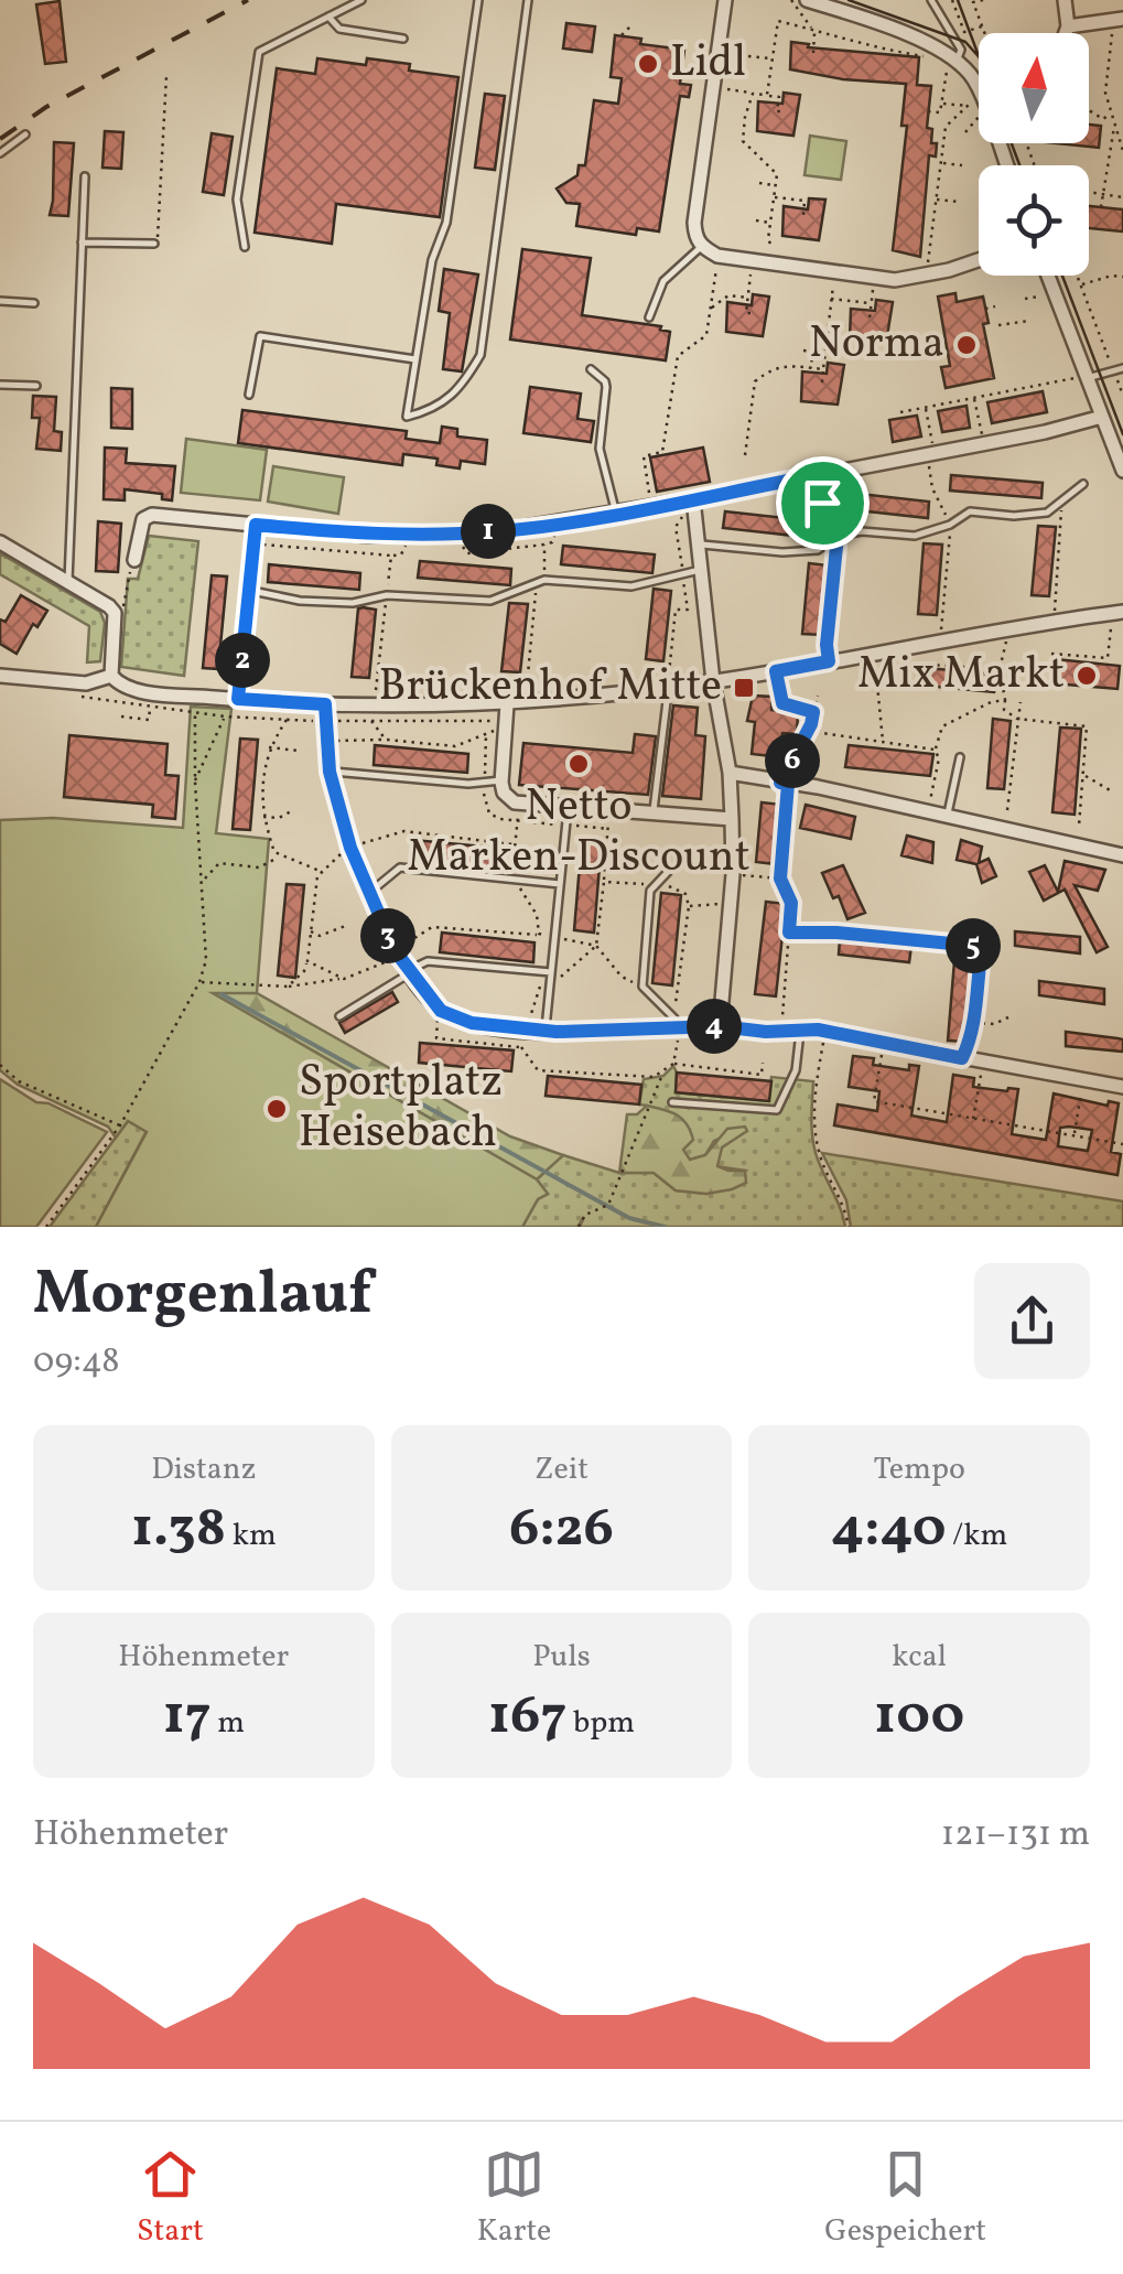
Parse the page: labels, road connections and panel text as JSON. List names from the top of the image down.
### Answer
{
  "places": {
    "other": [
      "Lidl",
      "Norma",
      "Mix Markt",
      "Netto Marken-Discount",
      "Sportplatz Heisebach"
    ],
    "transit": ["Brückenhof Mitte"]
  },
  "north": "top",
  "page": {
    "pins": [
      "1",
      "2",
      "6",
      "3",
      "5",
      "4"
    ],
    "heading": ["Morgenlauf", "09:48"],
    "stats": [
      ["Distanz", "1.38 km"],
      ["Zeit", "6:26"],
      ["Tempo", "4:40 /km"],
      ["Höhenmeter", "17 m"],
      ["Puls", "167 bpm"],
      ["kcal", "100"]
    ],
    "chart": ["Höhenmeter", "121–131 m"],
    "tabs": ["Start", "Karte", "Gespeichert"]
  }
}
